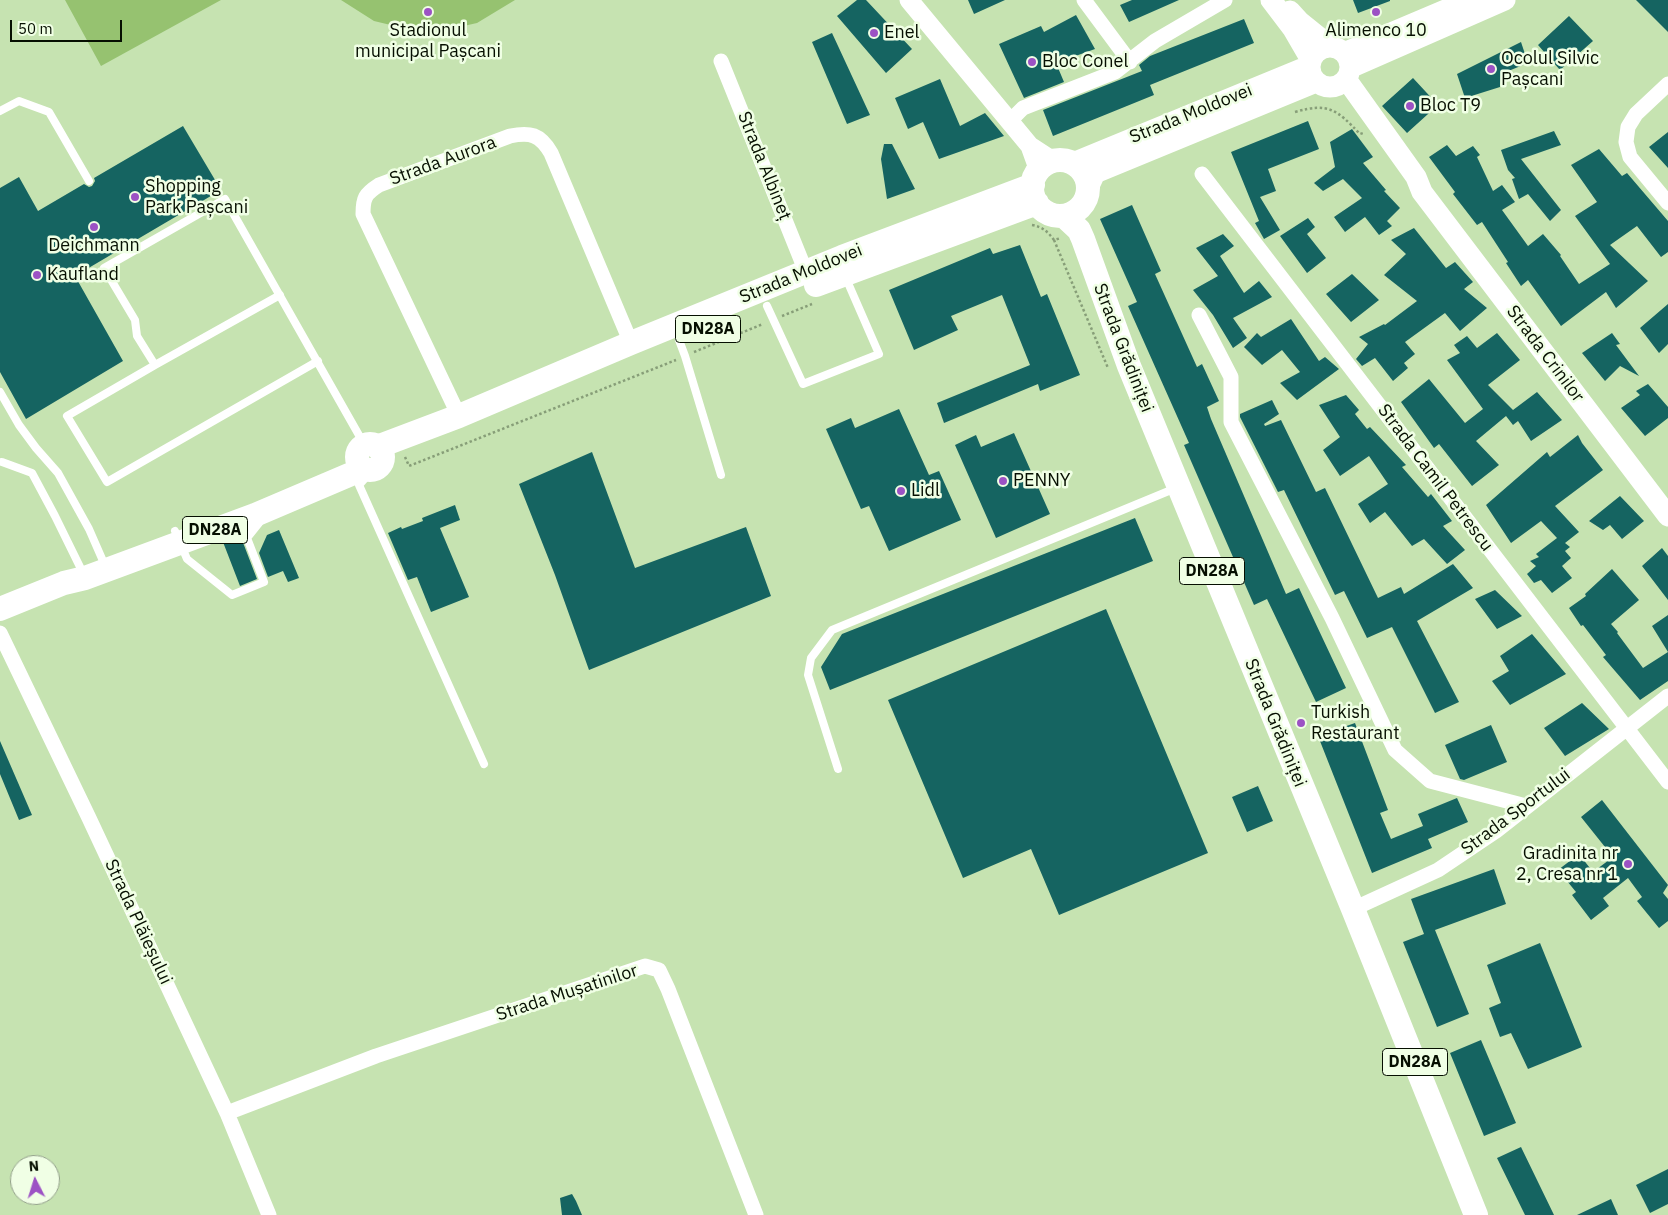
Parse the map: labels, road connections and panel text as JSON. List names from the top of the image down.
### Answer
{
  "streets": {
    "main road": [
      "Strada Moldovei",
      "DN28A",
      "Strada Grădiniței",
      "Strada Crinilor"
    ],
    "street": [
      "Strada Aurora",
      "Strada Albineț",
      "Strada Camil Petrescu",
      "Strada Sportului",
      "Strada Plăieșului",
      "Strada Mușatinilor"
    ]
  },
  "crossings": [
    ["Strada Moldovei", "Strada Aurora"],
    ["Strada Moldovei", "Strada Albineț"],
    ["Strada Moldovei", "DN28A"],
    ["Strada Moldovei", "Strada Grădiniței"],
    ["Strada Moldovei", "Strada Crinilor"],
    ["DN28A", "Strada Grădiniței"],
    ["Strada Grădiniței", "Strada Sportului"],
    ["Strada Camil Petrescu", "Strada Sportului"],
    ["Strada Plăieșului", "Strada Mușatinilor"]
  ],
  "places": [
    "Stadionul municipal Pașcani",
    "Alimenco 10",
    "Enel",
    "Bloc Conel",
    "Ocolul Silvic Pașcani",
    "Bloc T9",
    "Shopping Park Pașcani",
    "Deichmann",
    "Kaufland",
    "PENNY",
    "Lidl",
    "Turkish Restaurant",
    "Gradinita nr 2, Cresa nr 1"
  ],
  "scale_bar": "50 m",
  "north": "top"
}
